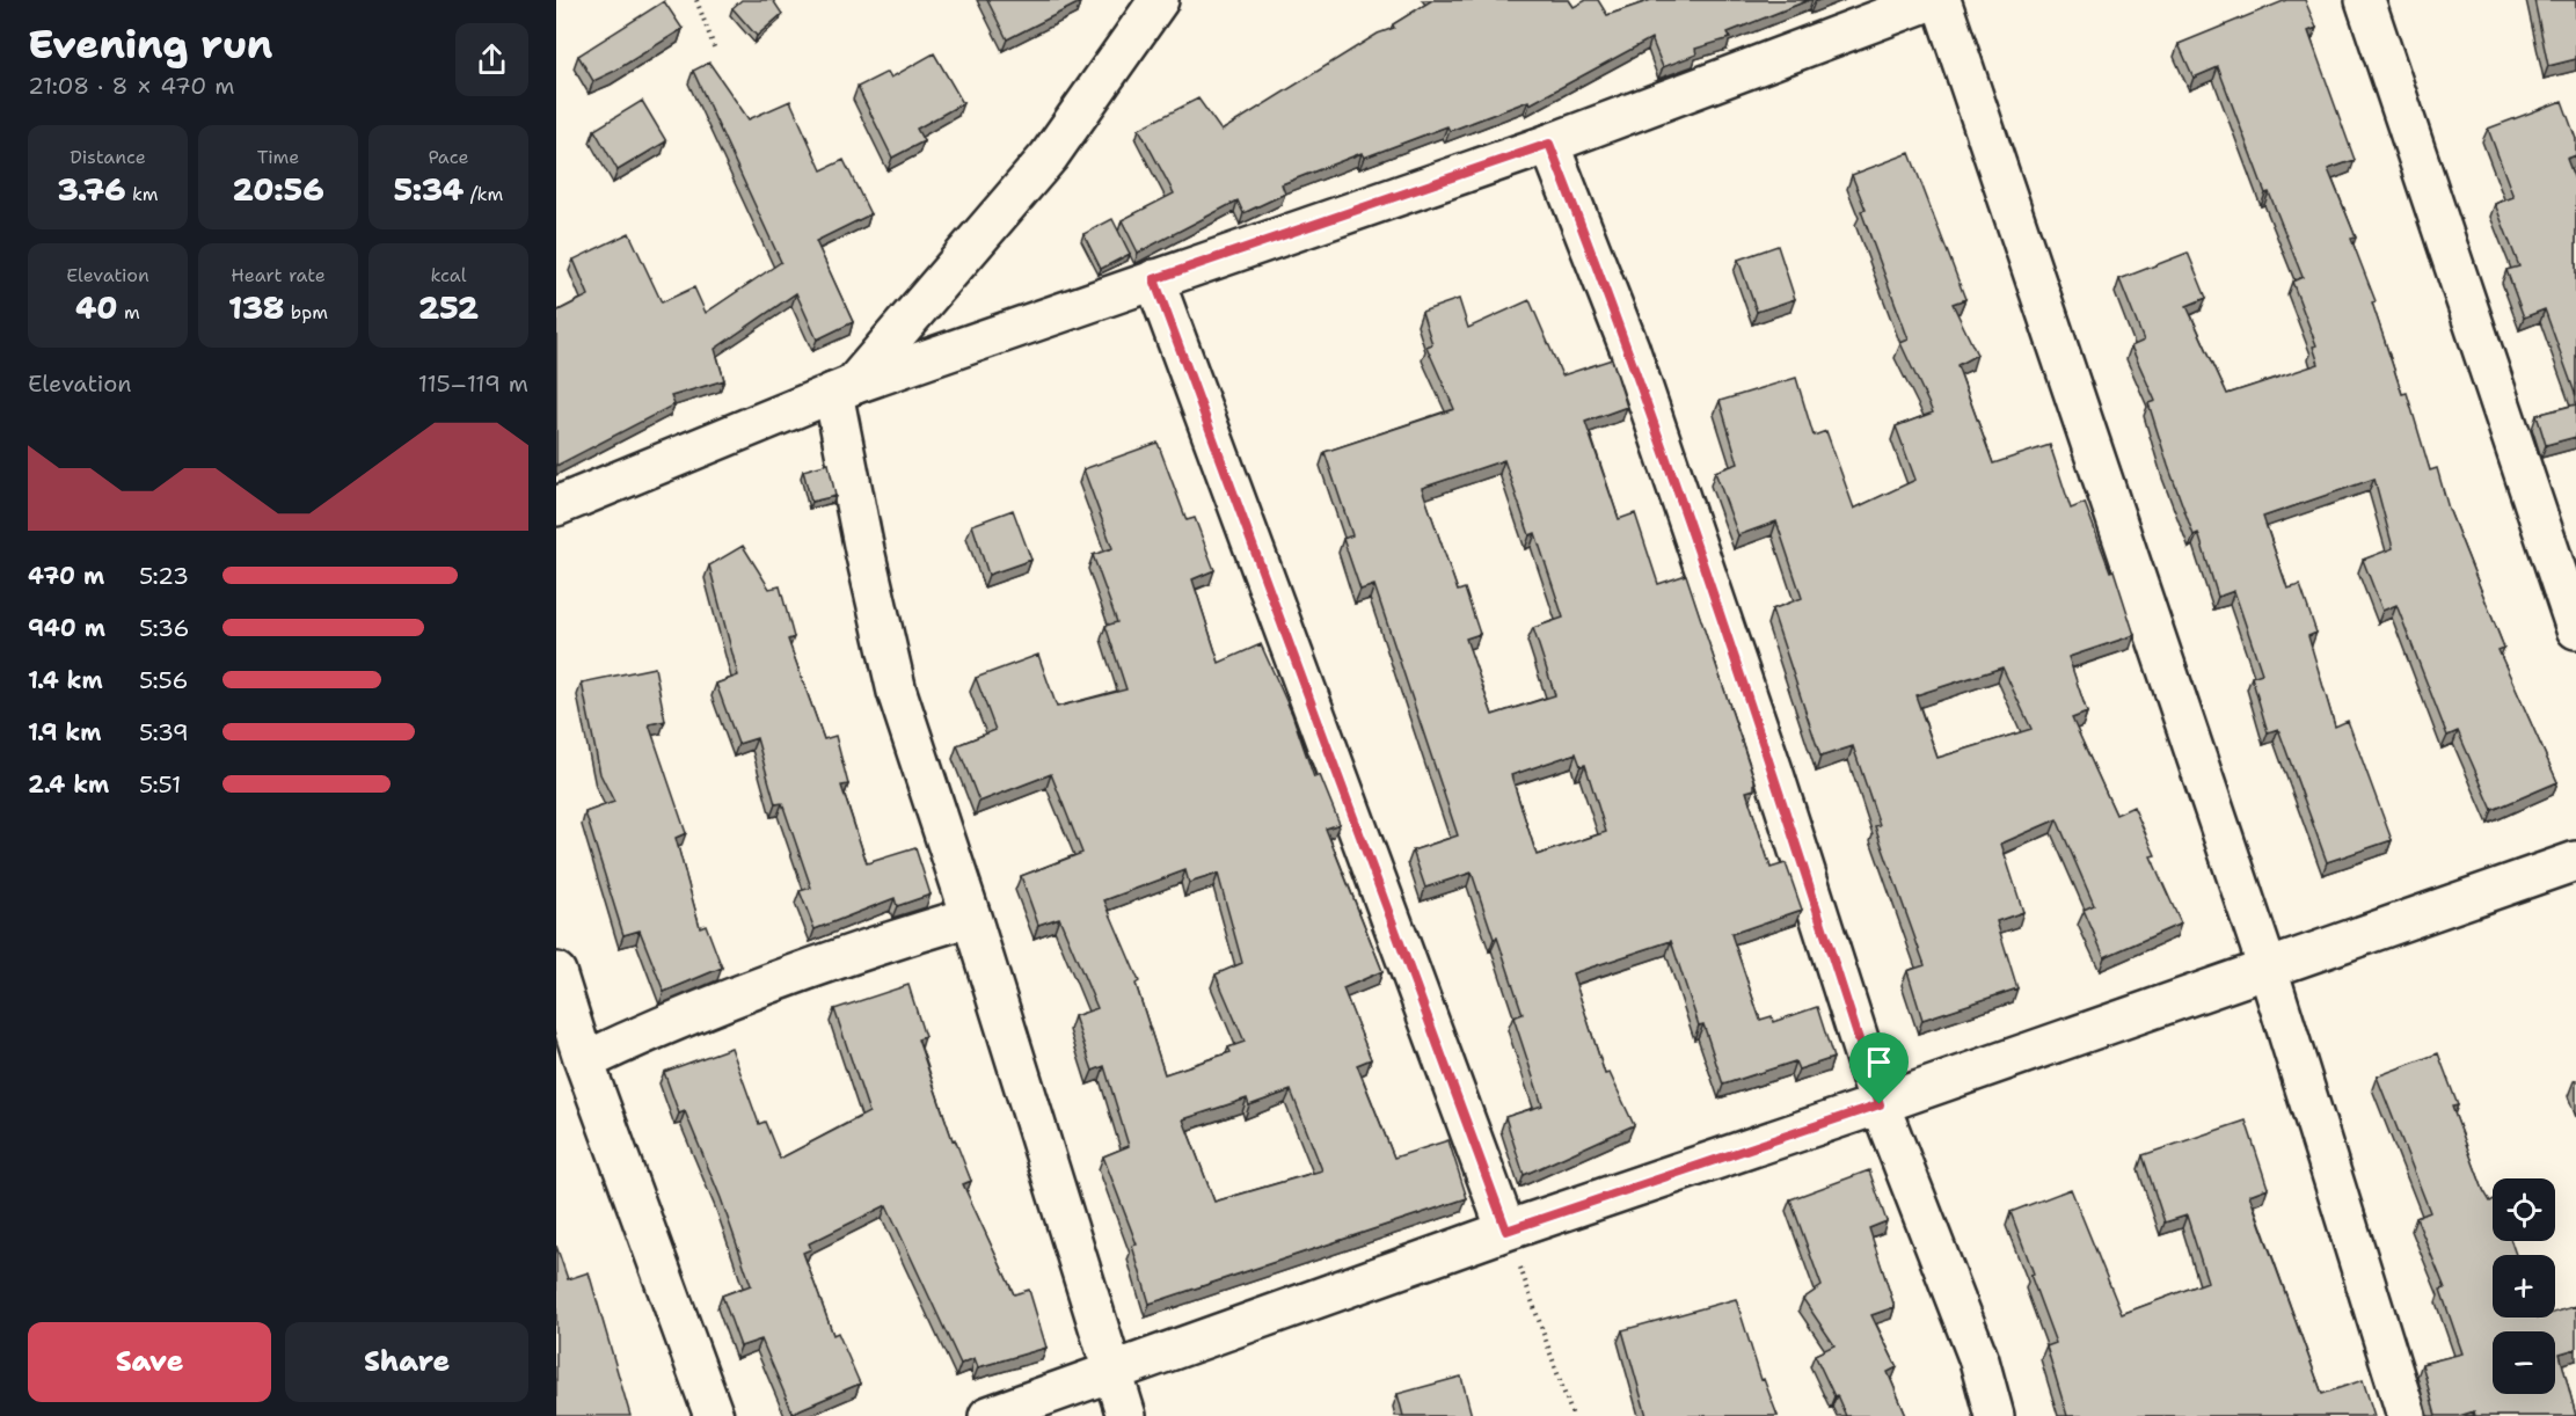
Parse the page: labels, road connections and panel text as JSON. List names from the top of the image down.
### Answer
{
  "page": {
    "heading": ["Evening run", "21:08 · 8 × 470 m"],
    "stats": [
      ["Distance", "3.76 km"],
      ["Time", "20:56"],
      ["Pace", "5:34 /km"],
      ["Elevation", "40 m"],
      ["Heart rate", "138 bpm"],
      ["kcal", "252"]
    ],
    "chart": ["Elevation", "115–119 m"],
    "list": [
      {
        "name": "470 m",
        "note": "5:23"
      },
      {
        "name": "940 m",
        "note": "5:36"
      },
      {
        "name": "1.4 km",
        "note": "5:56"
      },
      {
        "name": "1.9 km",
        "note": "5:39"
      },
      {
        "name": "2.4 km",
        "note": "5:51"
      }
    ],
    "map_buttons": ["+", "−"],
    "buttons": ["Save", "Share"]
  }
}
